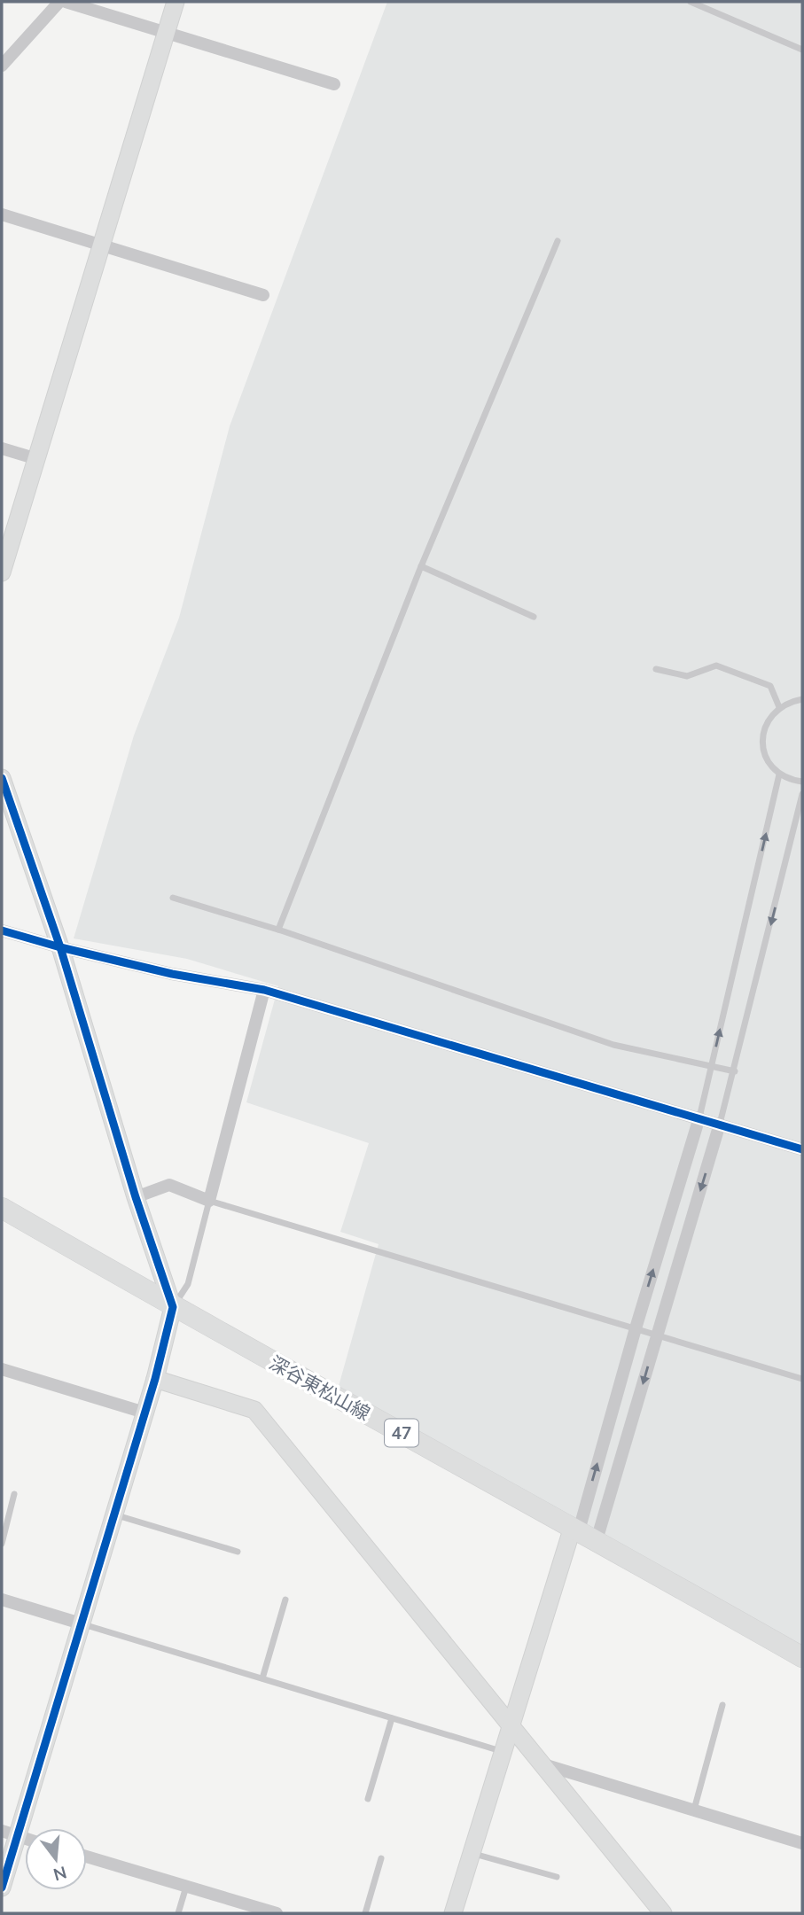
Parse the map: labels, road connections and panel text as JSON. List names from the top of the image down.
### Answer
{
  "streets": {
    "main road": ["深谷東松山線", "47"]
  },
  "north": "bottom"
}
